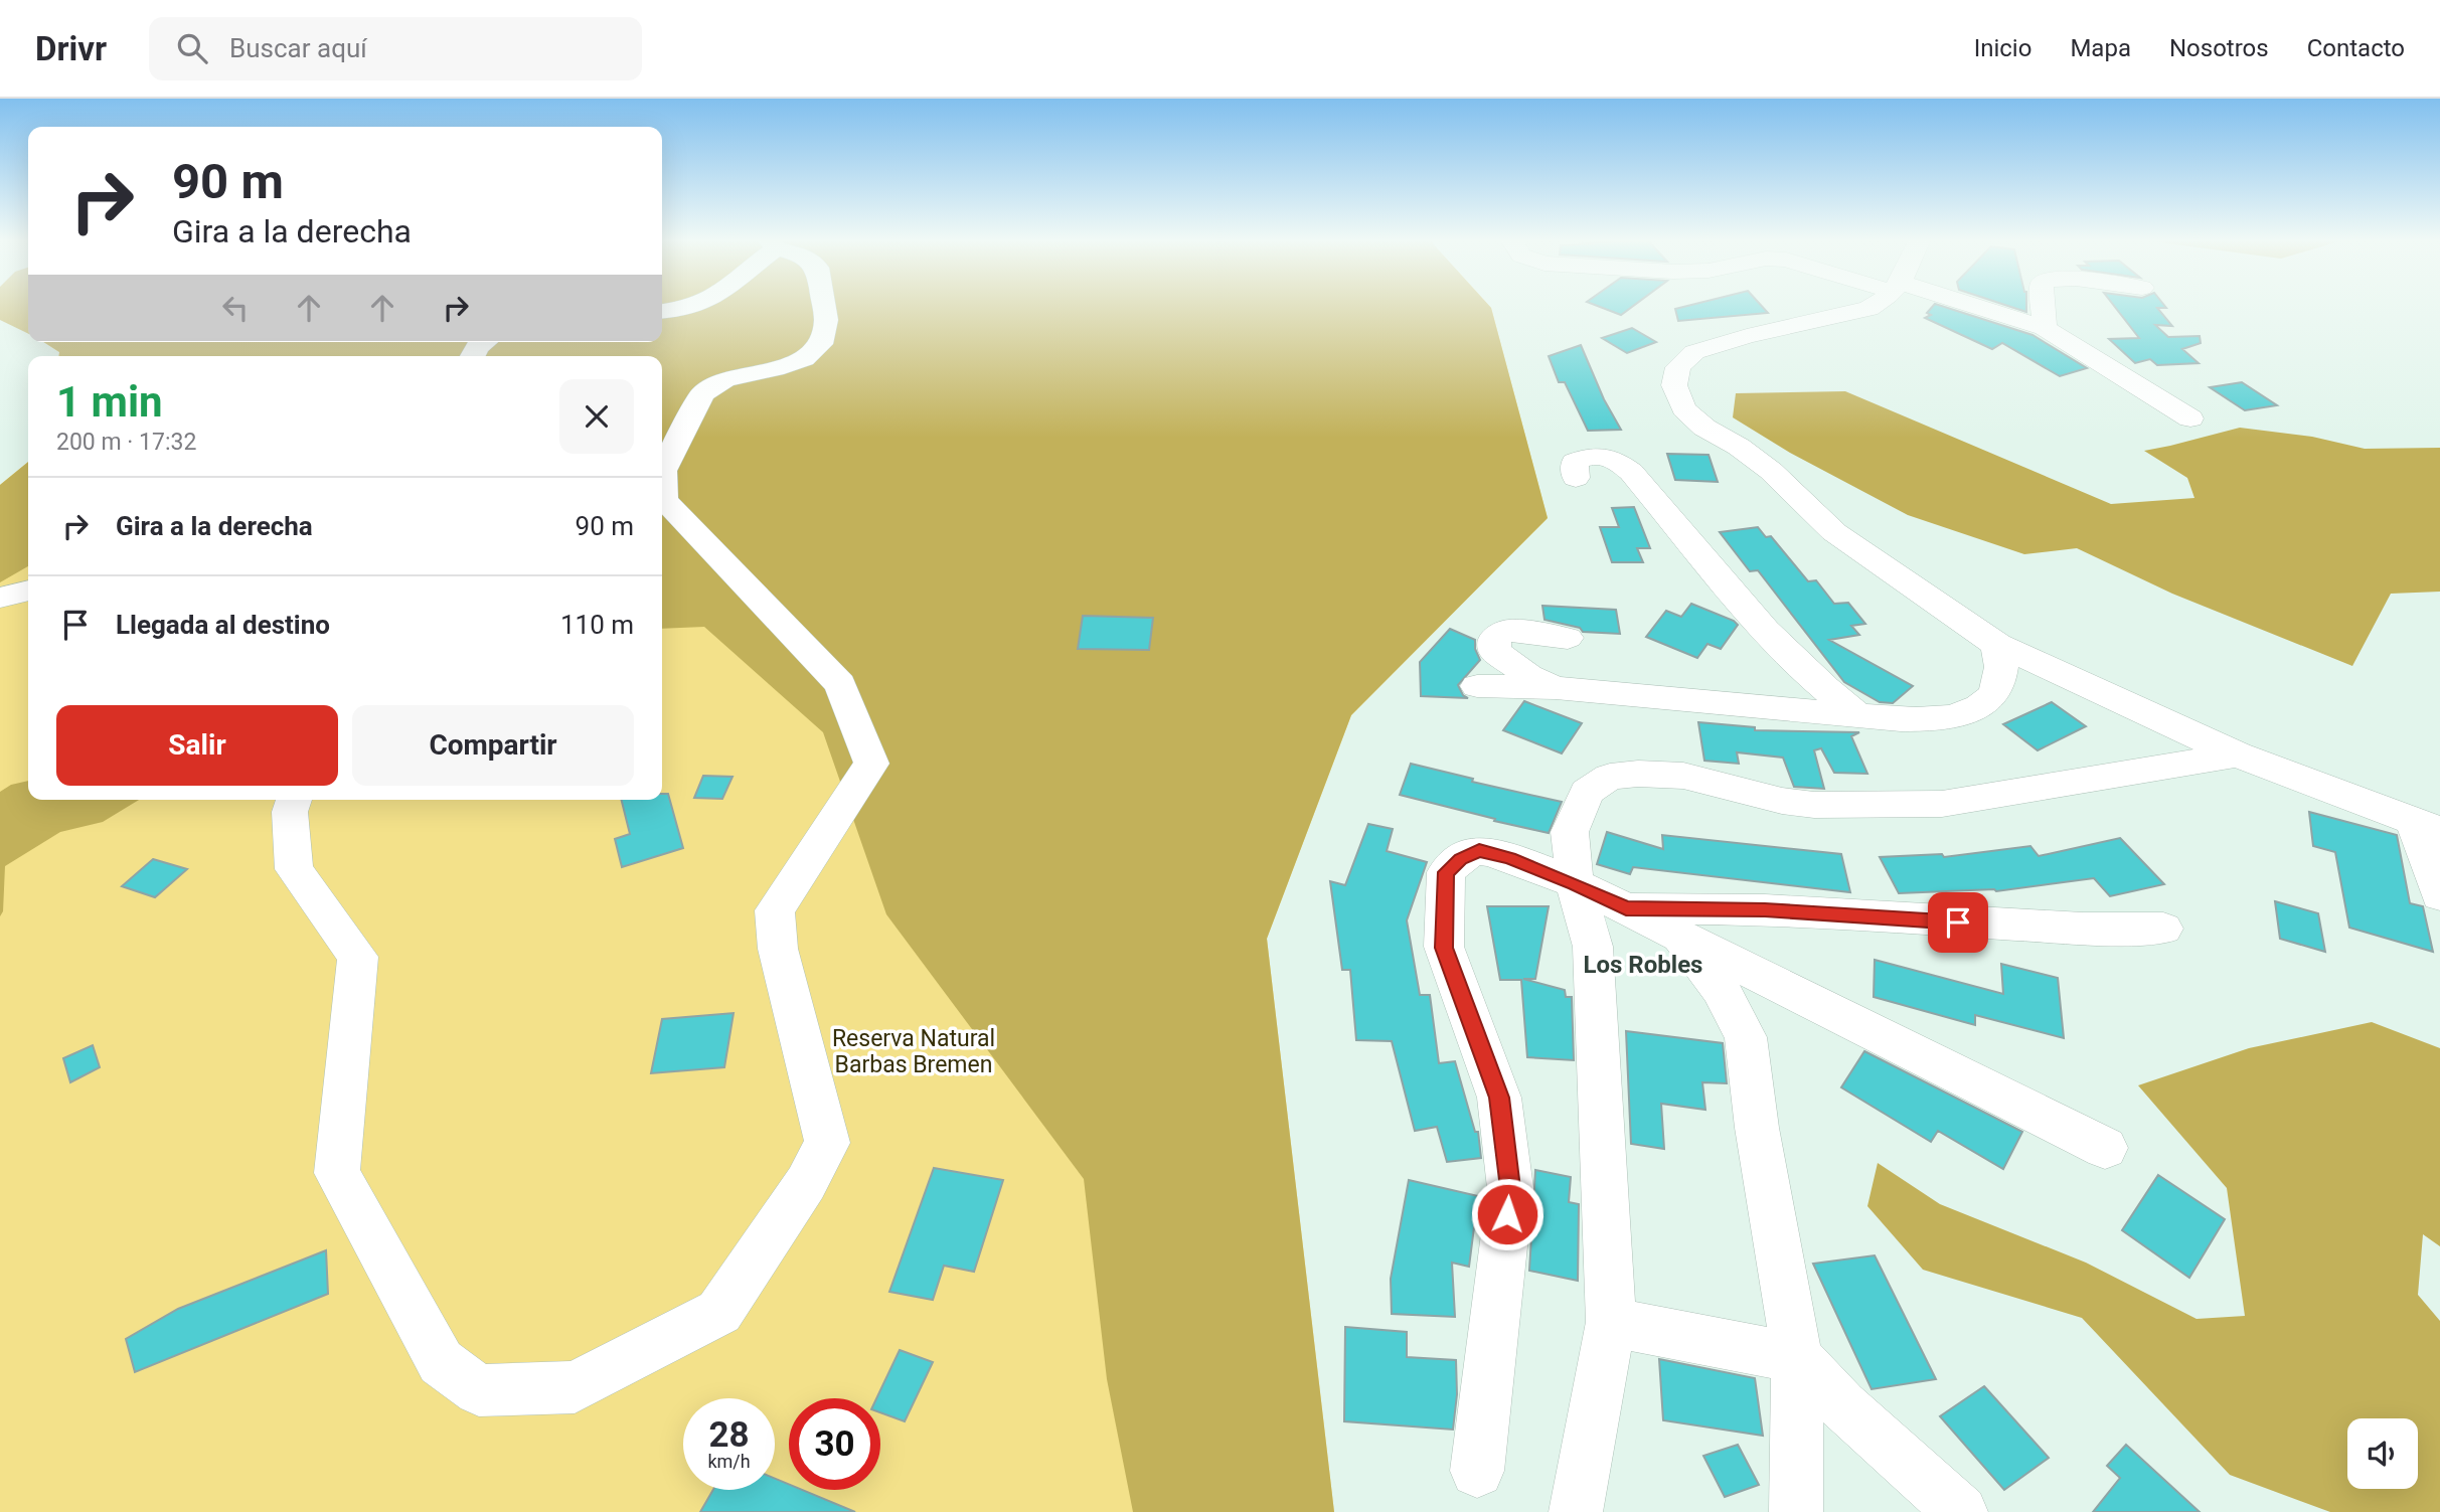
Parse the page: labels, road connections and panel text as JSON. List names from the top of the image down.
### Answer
{
  "districts": ["Los Robles"],
  "parks": ["Reserva Natural Barbas Bremen"],
  "page": {
    "header": "Drivr",
    "search": "Buscar aquí",
    "nav": [
      "Inicio",
      "Mapa",
      "Nosotros",
      "Contacto"
    ],
    "turn": ["90 m", "Gira a la derecha"],
    "heading": ["1 min", "200 m · 17:32"],
    "list": [
      {
        "name": "Gira a la derecha",
        "value": "90 m"
      },
      {
        "name": "Llegada al destino",
        "value": "110 m"
      }
    ],
    "buttons": ["Salir", "Compartir"],
    "speed": "28 km/h",
    "limit": "30"
  }
}
